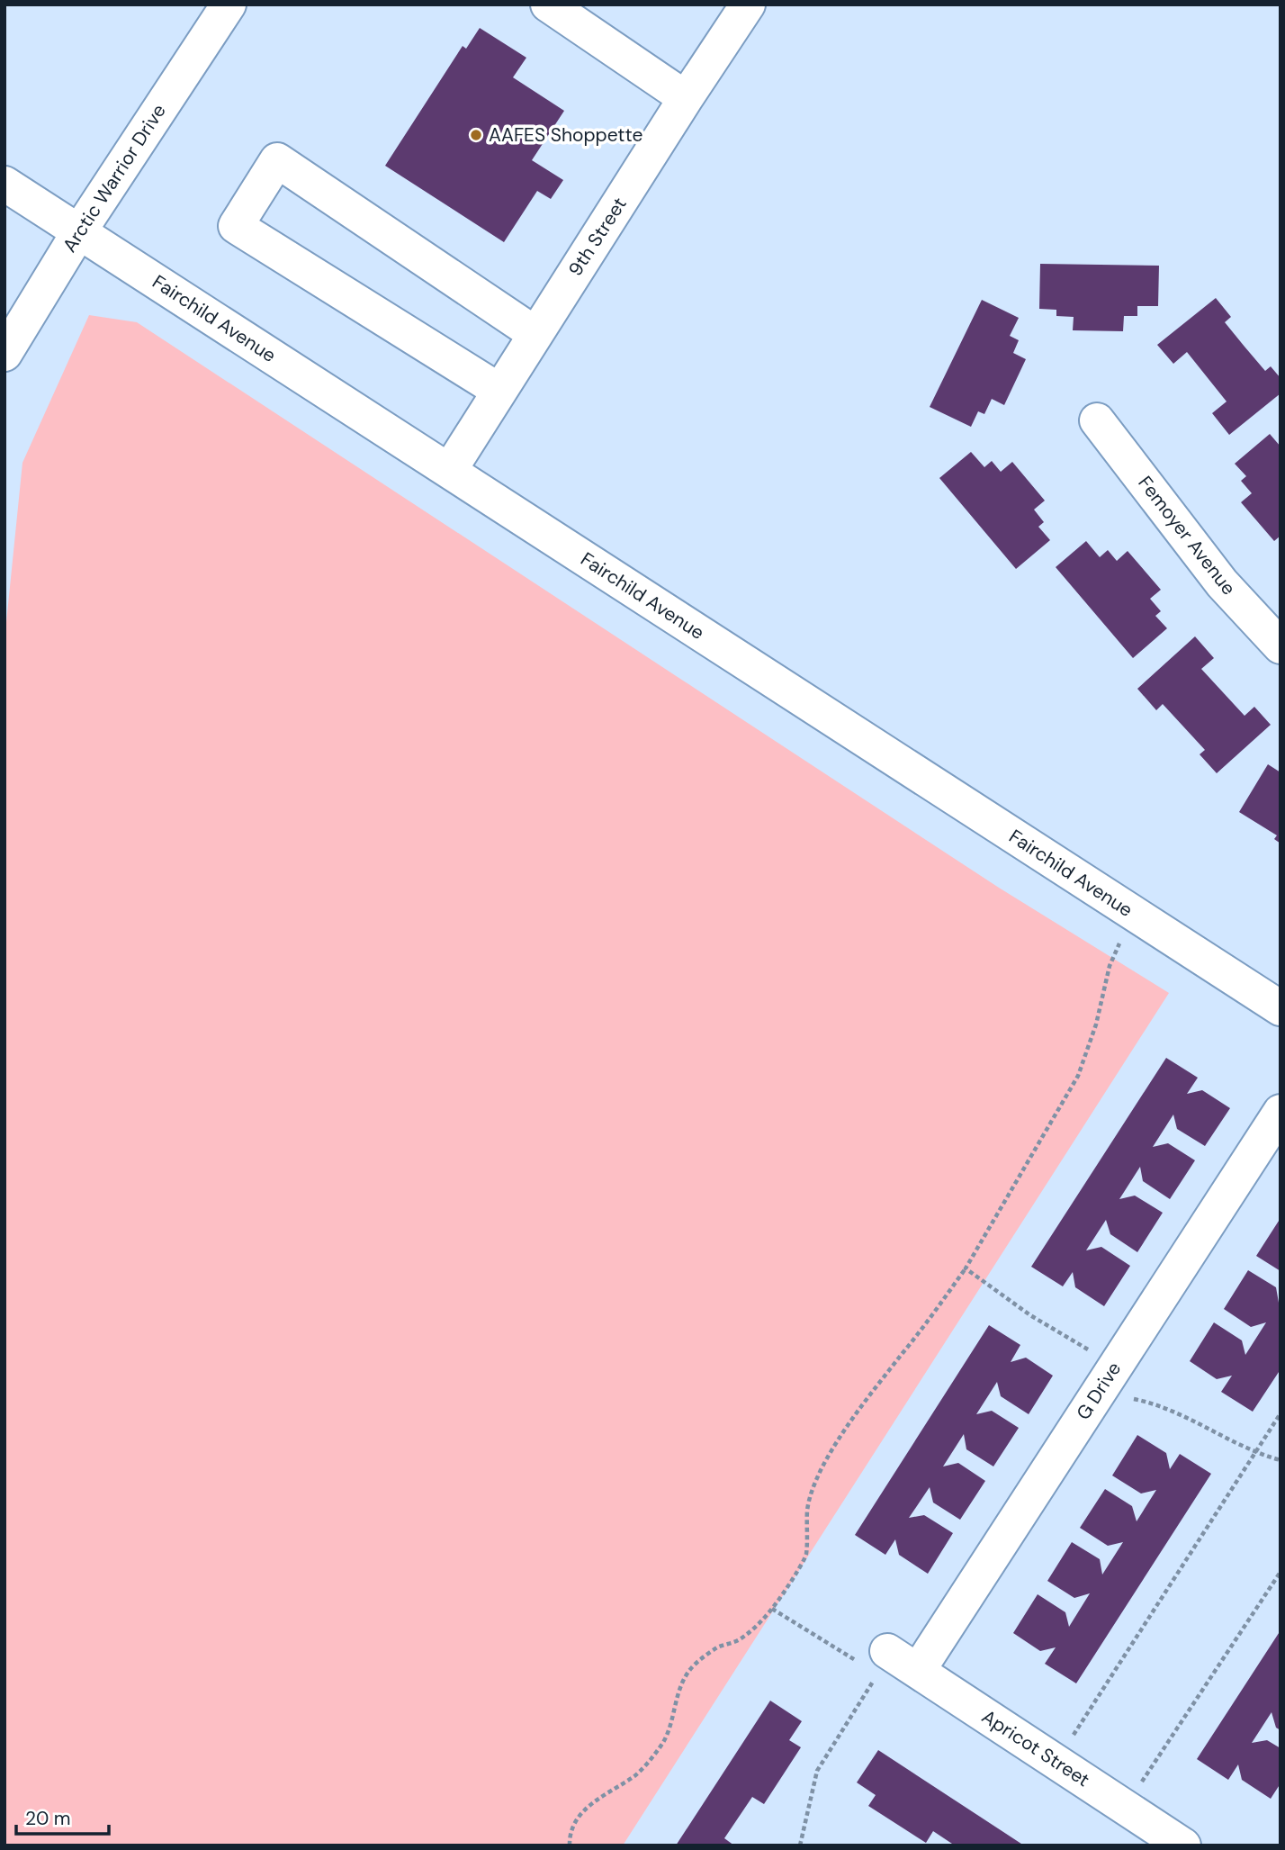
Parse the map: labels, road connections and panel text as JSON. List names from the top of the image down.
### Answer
{
  "streets": {
    "street": [
      "Arctic Warrior Drive",
      "9th Street",
      "Fairchild Avenue",
      "Femoyer Avenue",
      "G Drive",
      "Apricot Street"
    ]
  },
  "crossings": [
    ["Arctic Warrior Drive", "Fairchild Avenue"],
    ["9th Street", "Fairchild Avenue"],
    ["G Drive", "Apricot Street"]
  ],
  "places": ["AAFES Shoppette"],
  "scale_bar": "20 m"
}
